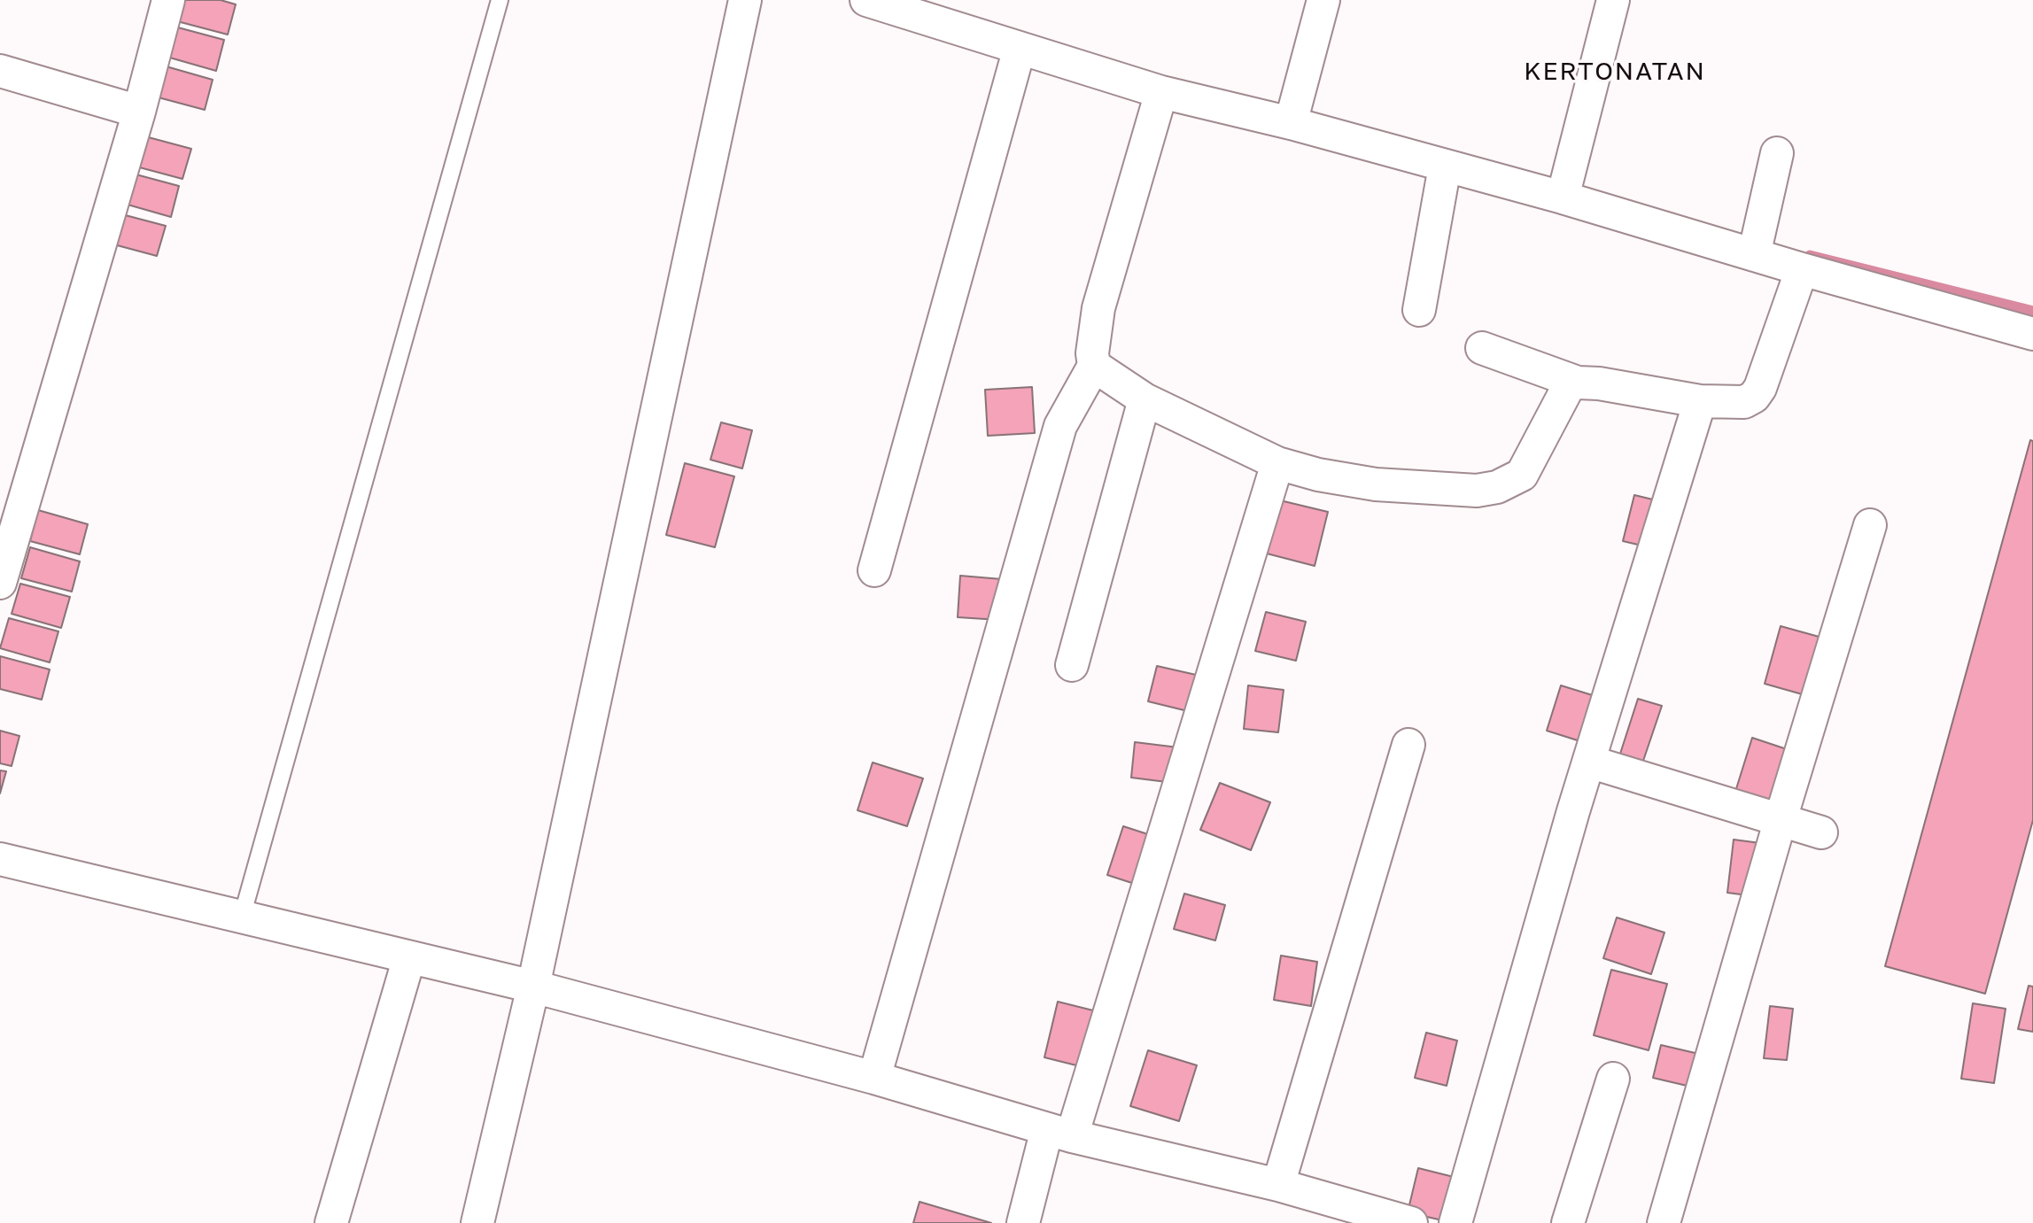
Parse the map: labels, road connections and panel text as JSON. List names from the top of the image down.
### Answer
{
  "districts": ["KERTONATAN"]
}
